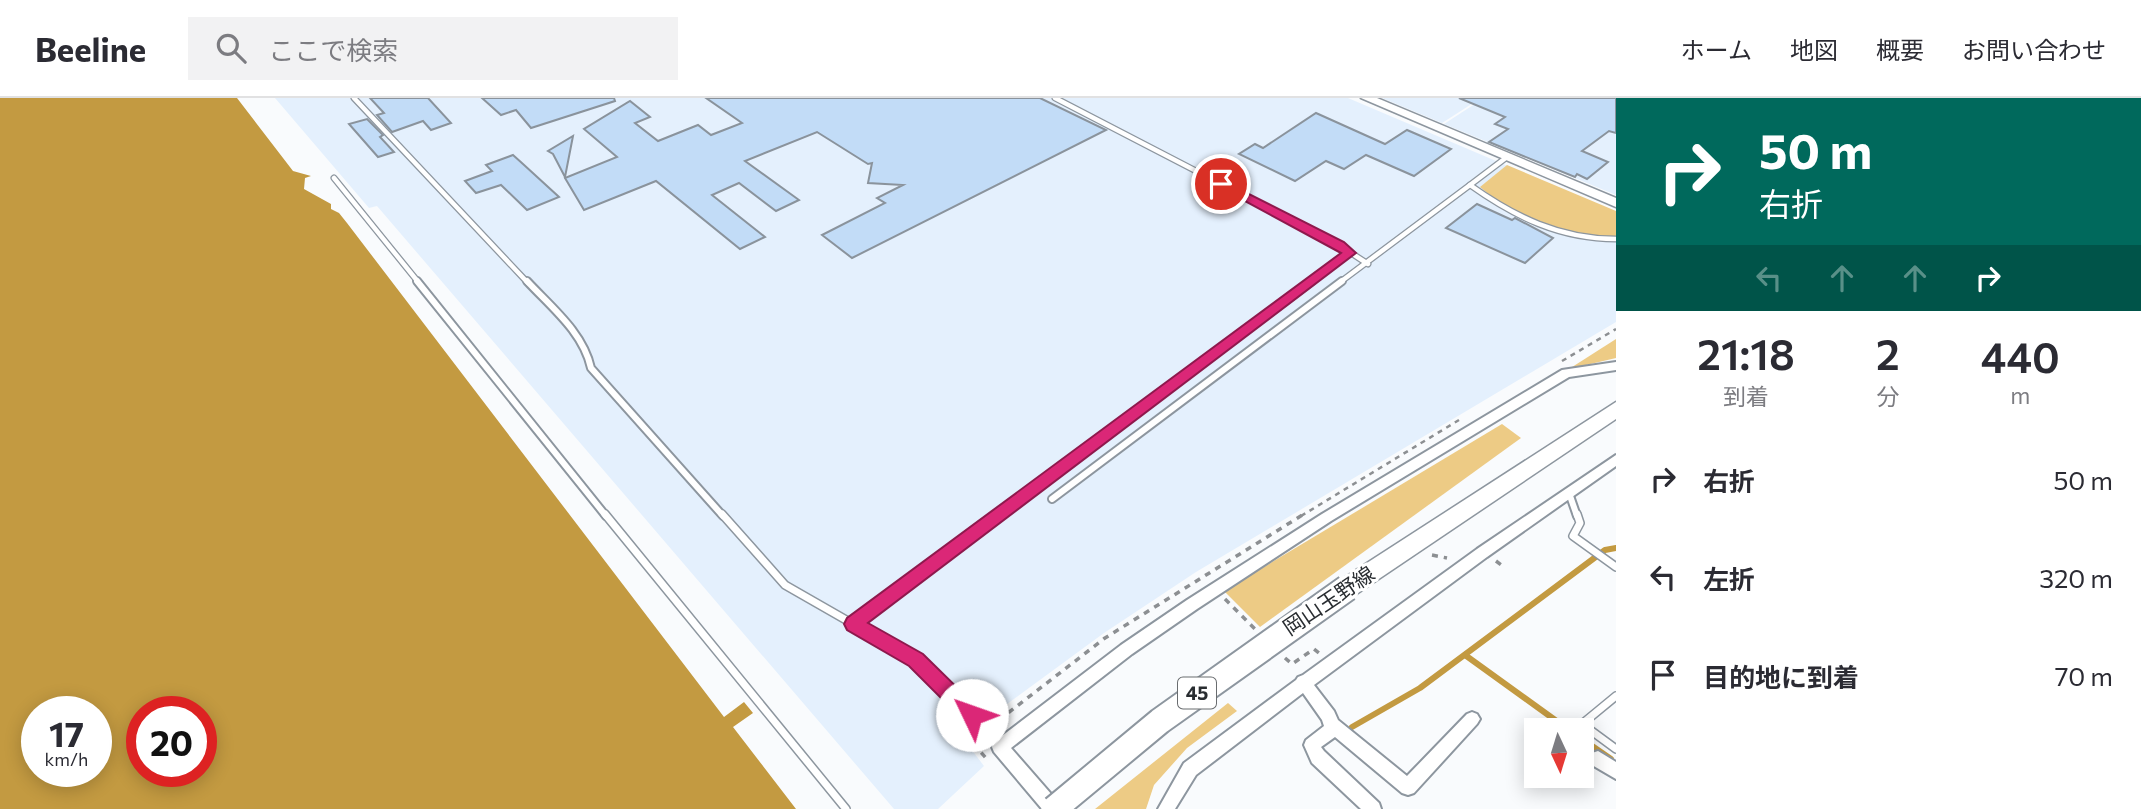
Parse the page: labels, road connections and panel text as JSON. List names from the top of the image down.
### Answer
{
  "streets": {
    "main road": ["岡山玉野線", "45"]
  },
  "north": "bottom",
  "page": {
    "header": "Beeline",
    "search": "ここで検索",
    "nav": [
      "ホーム",
      "地図",
      "概要",
      "お問い合わせ"
    ],
    "turn": ["50 m", "右折"],
    "eta": [
      "21:18",
      "到着",
      "2",
      "分",
      "440",
      "m"
    ],
    "list": [
      {
        "name": "右折",
        "value": "50 m"
      },
      {
        "name": "左折",
        "value": "320 m"
      },
      {
        "name": "目的地に到着",
        "value": "70 m"
      }
    ],
    "speed": "17 km/h",
    "limit": "20"
  }
}
